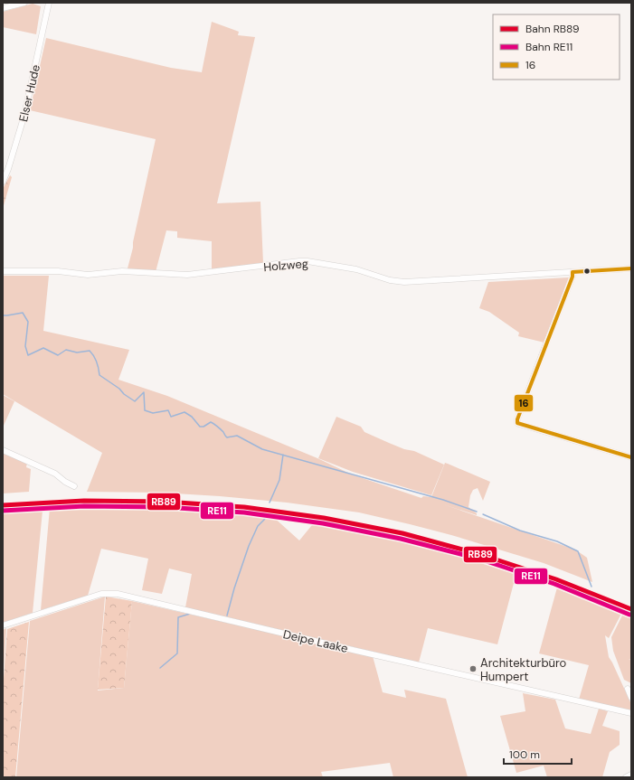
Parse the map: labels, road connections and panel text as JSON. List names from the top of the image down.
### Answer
{
  "streets": {
    "street": ["Elser Hude", "Holzweg", "Deipe Laake"]
  },
  "places": ["Architekturbüro Humpert"],
  "lines": ["transit line 16", "rail line RB89", "rail line RE11"],
  "legend": ["Bahn RB89", "Bahn RE11", "16"],
  "scale_bar": "100 m"
}
